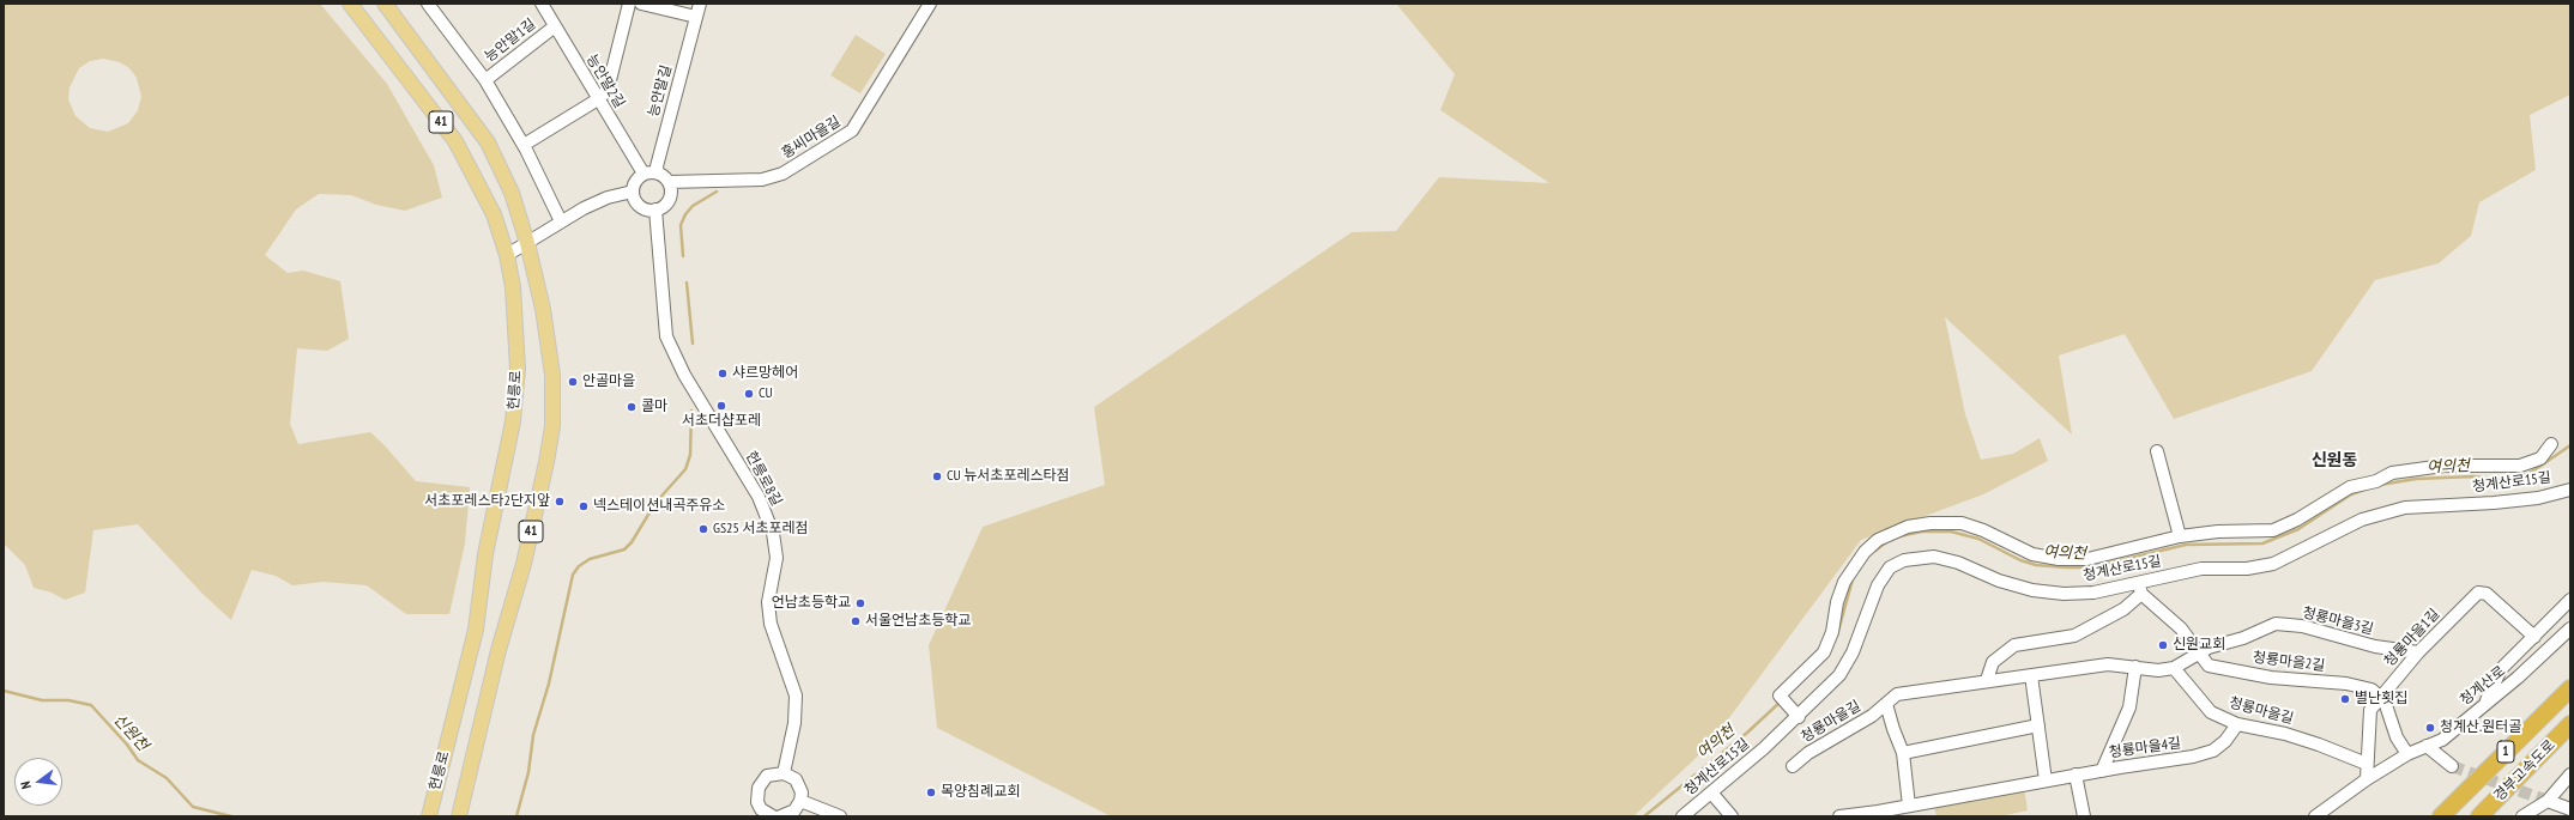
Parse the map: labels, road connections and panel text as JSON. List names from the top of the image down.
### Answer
{
  "streets": {
    "highway": ["1", "경부고속도로"],
    "main road": ["41", "헌릉로"],
    "street": [
      "능안말1길",
      "능안말2길",
      "능안말길",
      "홍씨마을길",
      "헌릉로8길",
      "청계산로15길",
      "청룡마을3길",
      "청룡마을1길",
      "청룡마을2길",
      "청계산로",
      "청룡마을길",
      "청룡마을4길"
    ]
  },
  "crossings": [
    ["능안말1길", "능안말2길"],
    ["능안말2길", "능안말길"],
    ["능안말2길", "홍씨마을길"],
    ["능안말2길", "헌릉로8길"],
    ["능안말길", "홍씨마을길"],
    ["능안말길", "헌릉로8길"],
    ["홍씨마을길", "헌릉로8길"],
    ["청룡마을3길", "청룡마을1길"],
    ["청룡마을3길", "청룡마을2길"],
    ["청룡마을3길", "청룡마을길"],
    ["청룡마을1길", "청룡마을2길"],
    ["청룡마을1길", "청계산로"],
    ["청룡마을1길", "청룡마을길"],
    ["청룡마을길", "청룡마을4길"]
  ],
  "districts": ["신원동"],
  "water": ["여의천", "신원천"],
  "places": [
    "샤르망헤어",
    "안골마을",
    "CU",
    "서초더샵포레",
    "콜마",
    "CU 뉴서초포레스타점",
    "서초포레스타2단지앞",
    "넥스테이션내곡주유소",
    "GS25 서초포레점",
    "언남초등학교",
    "서울언남초등학교",
    "신원교회",
    "별난횟집",
    "청계산.원터골",
    "목양침례교회"
  ],
  "north": "left"
}
